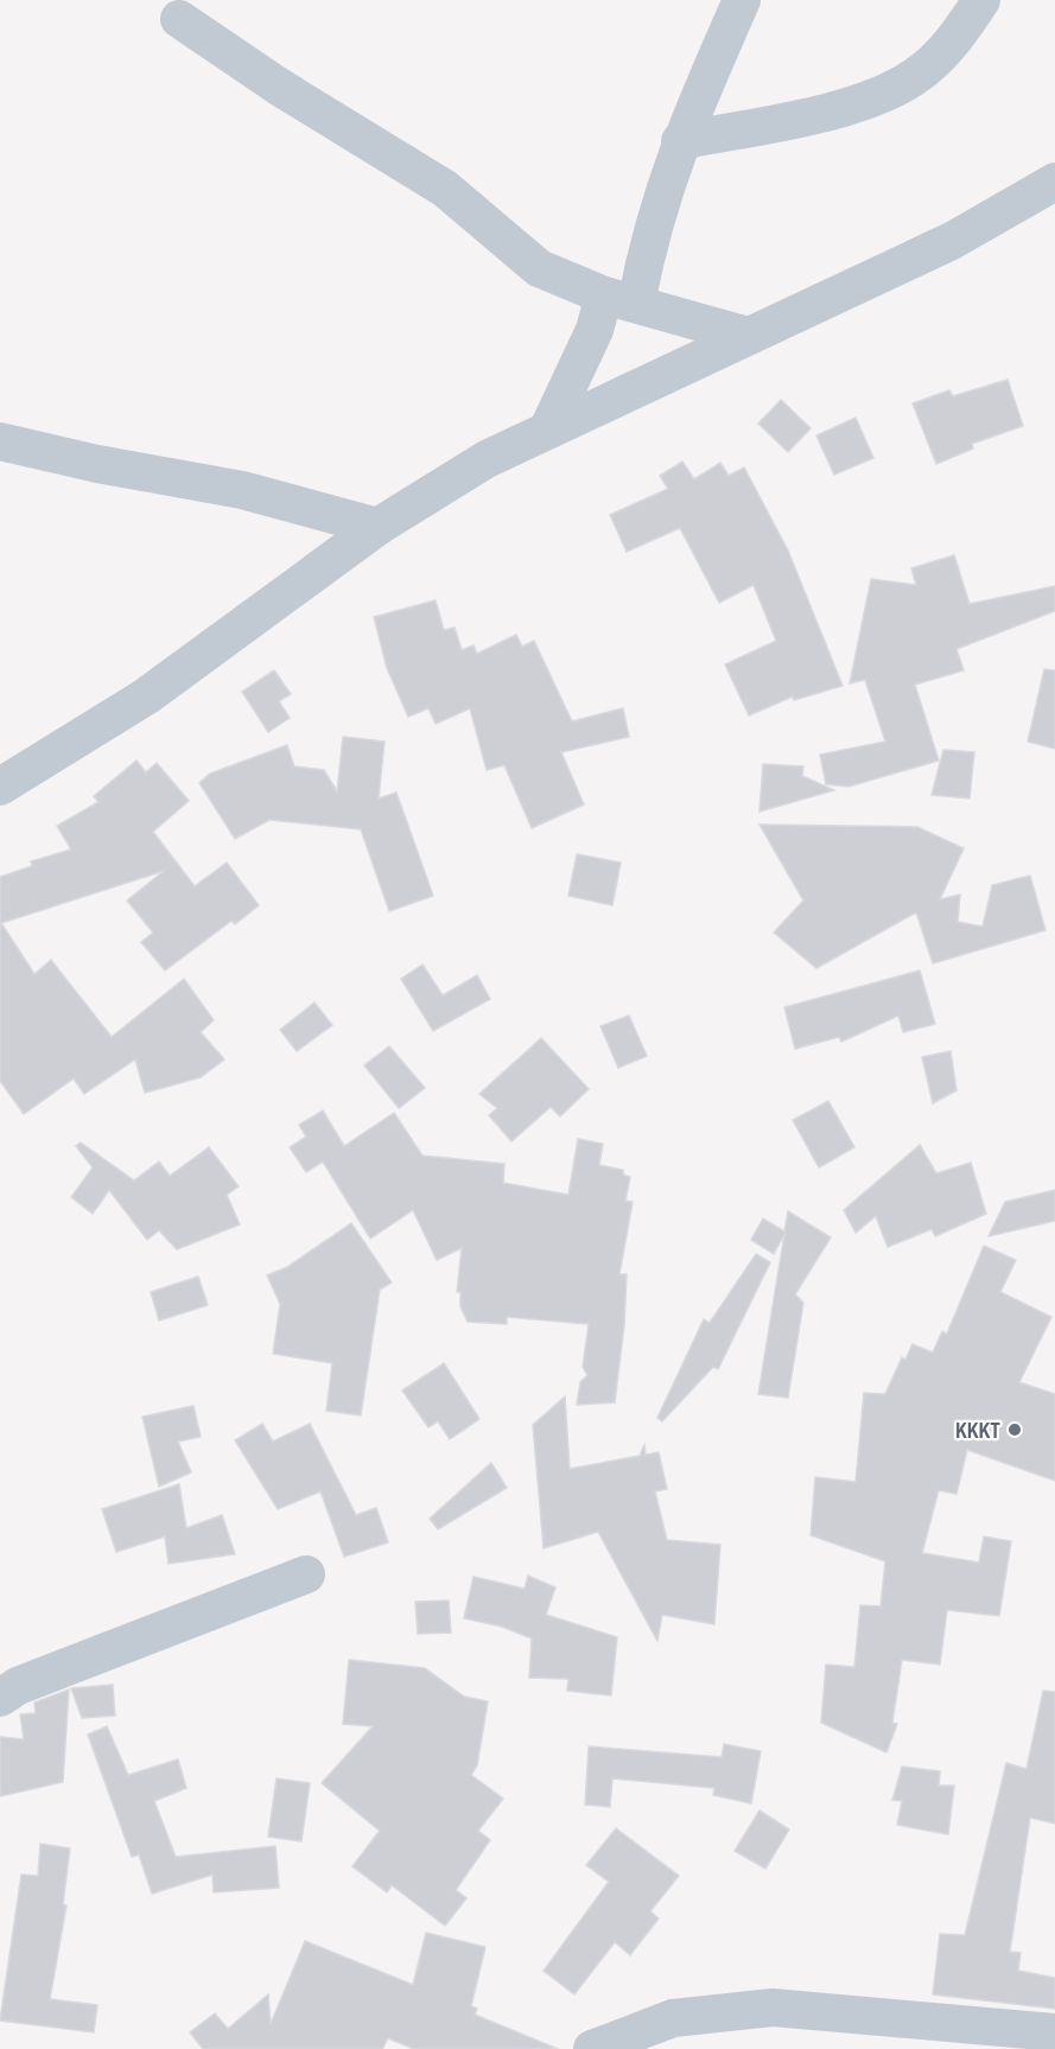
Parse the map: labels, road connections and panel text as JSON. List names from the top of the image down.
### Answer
{
  "places": ["KKKT"]
}
